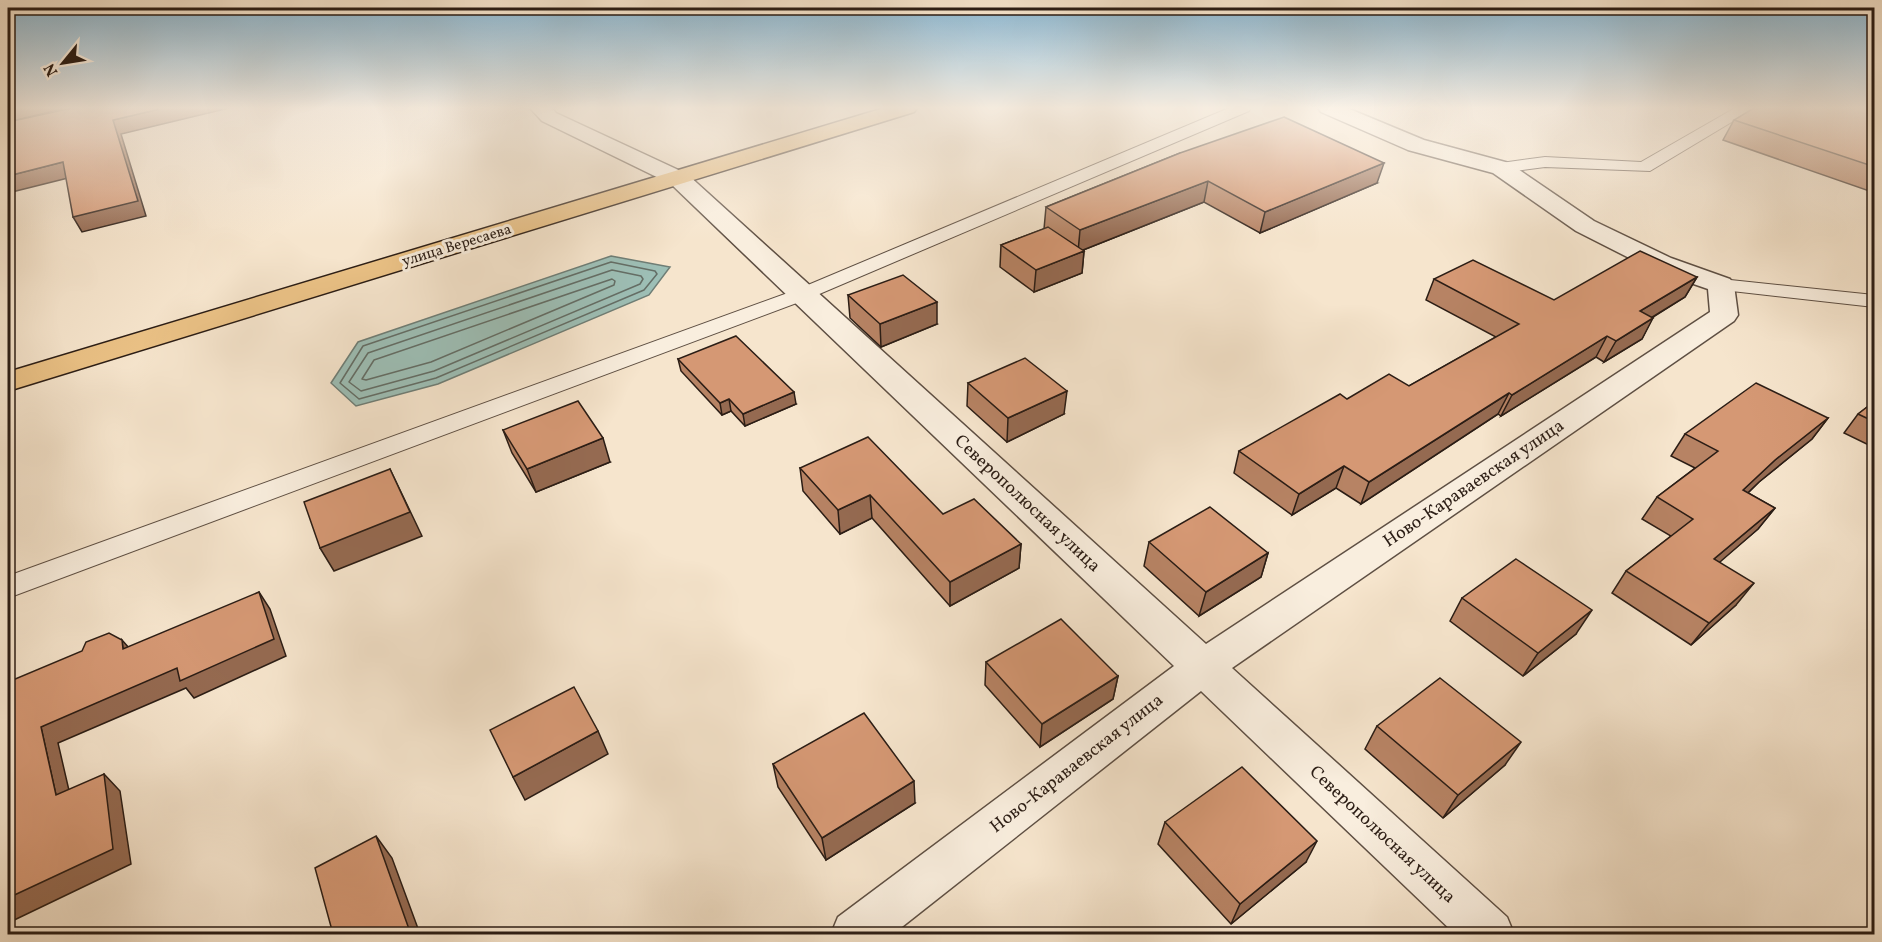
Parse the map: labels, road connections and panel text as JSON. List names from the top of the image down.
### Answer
{
  "streets": {
    "main road": ["улица Вересаева"],
    "street": ["Ново-Караваевская улица", "Северополюсная улица"]
  },
  "crossings": [
    ["улица Вересаева", "Северополюсная улица"],
    ["Ново-Караваевская улица", "Северополюсная улица"]
  ],
  "north": "bottom left"
}
